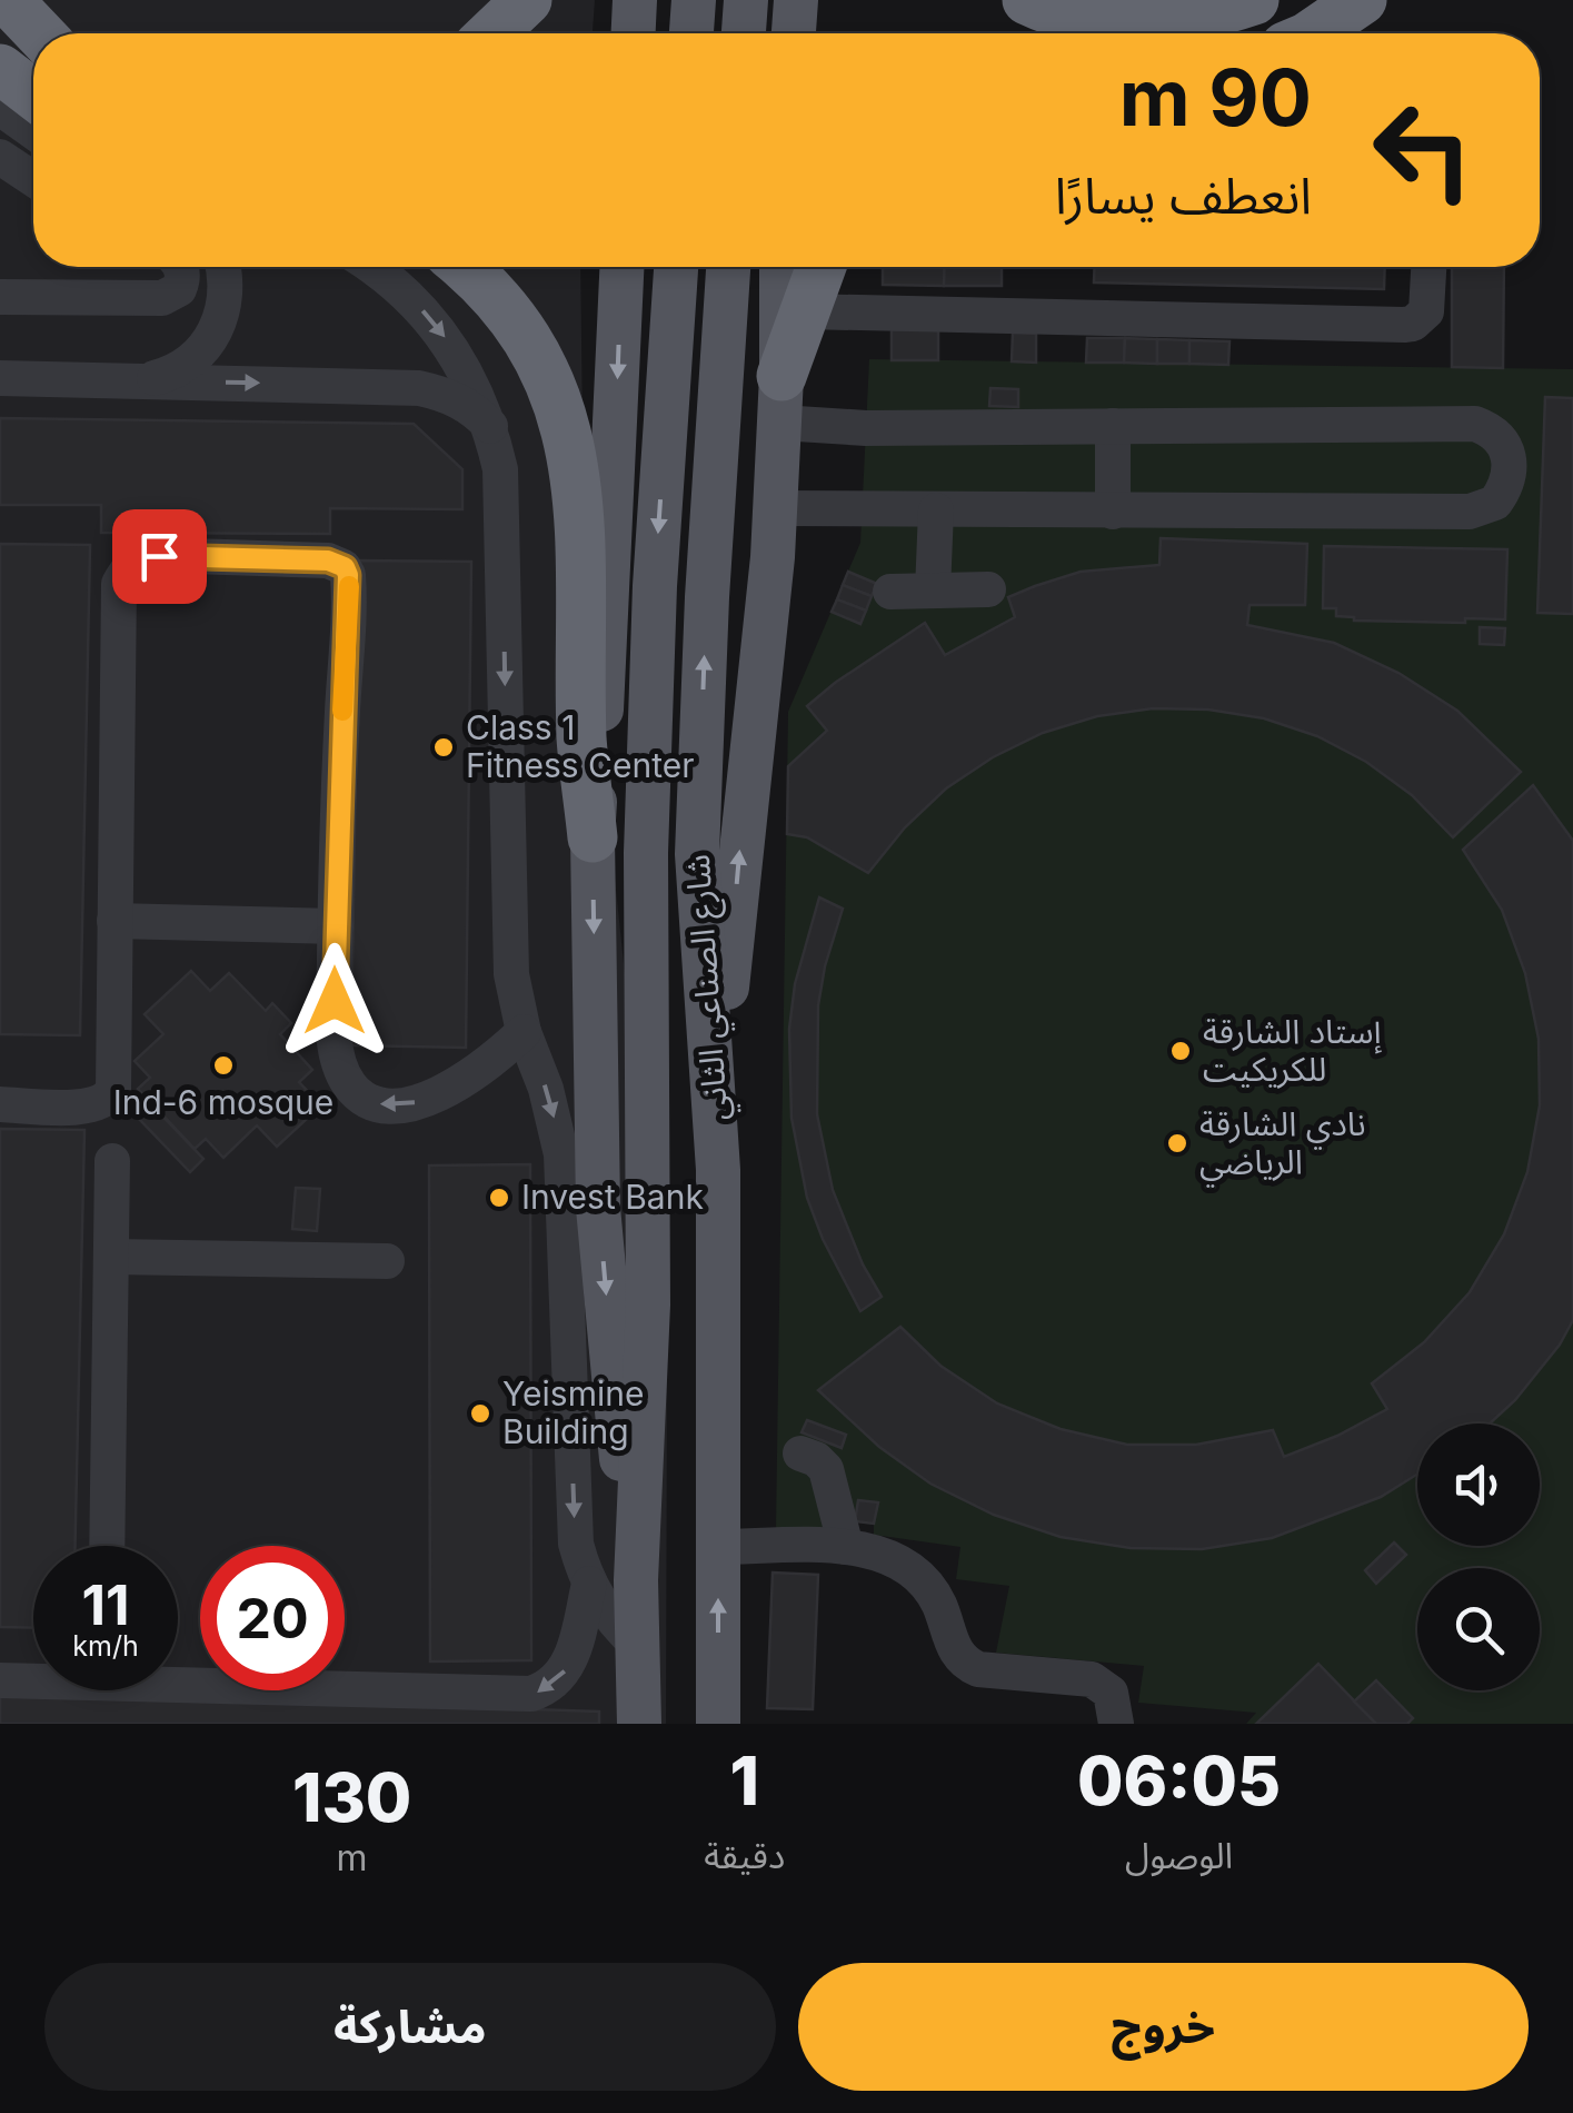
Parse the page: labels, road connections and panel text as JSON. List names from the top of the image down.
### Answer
{
  "streets": {
    "main road": ["شارع الصناعي الثاني"]
  },
  "places": [
    "Class 1 Fitness Center",
    "إستاد الشارقة للكريكيت",
    "Ind-6 mosque",
    "نادي الشارقة الرياضي",
    "Invest Bank",
    "Yeismine Building"
  ],
  "page": {
    "turn": ["90 m", "انعطف يسارًا"],
    "speed": "11 km/h",
    "limit": "20",
    "eta": [
      "06:05",
      "الوصول",
      "1",
      "دقيقة",
      "130",
      "m"
    ],
    "buttons": ["خروج", "مشاركة"]
  }
}
